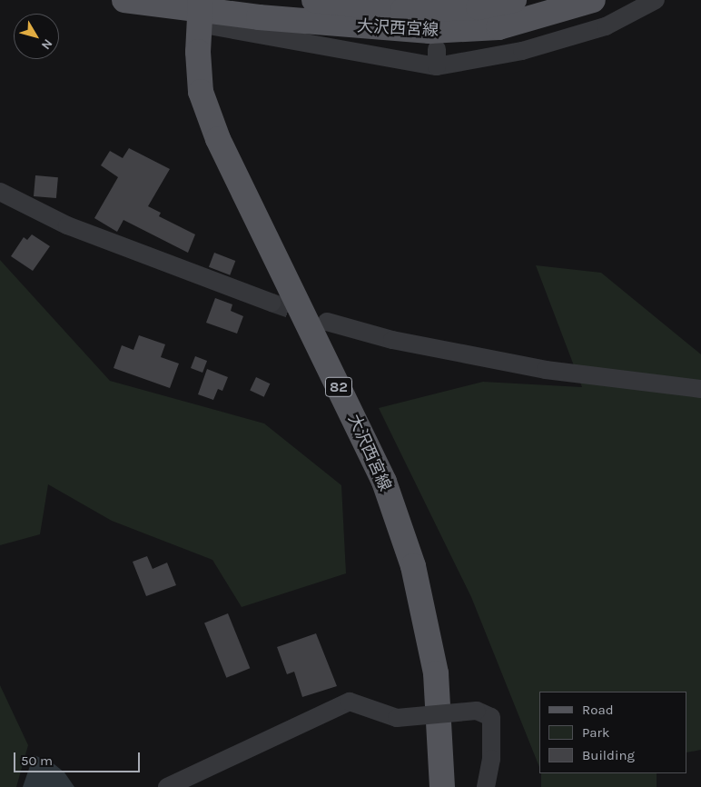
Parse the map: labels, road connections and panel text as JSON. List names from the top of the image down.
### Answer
{
  "streets": {
    "main road": ["大沢西宮線", "82"]
  },
  "legend": ["Road", "Park", "Building"],
  "scale_bar": "50 m",
  "north": "bottom right"
}
